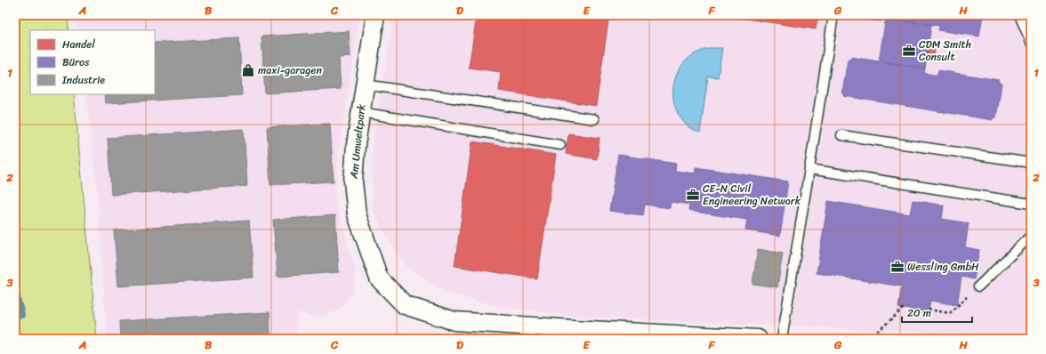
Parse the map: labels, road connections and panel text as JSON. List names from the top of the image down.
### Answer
{
  "streets": {
    "street": ["Am Umweltpark"]
  },
  "places": {
    "office": ["CDM Smith Consult", "CE-N Civil Engineering Network", "Wessling GmbH"],
    "shop": ["maxi-garagen"]
  },
  "legend": ["Handel", "Büros", "Industrie"],
  "scale_bar": "20 m",
  "grid": {
    "columns": [
      "A",
      "B",
      "C",
      "D",
      "E",
      "F",
      "G",
      "H"
    ],
    "rows": ["1", "2", "3"]
  }
}
